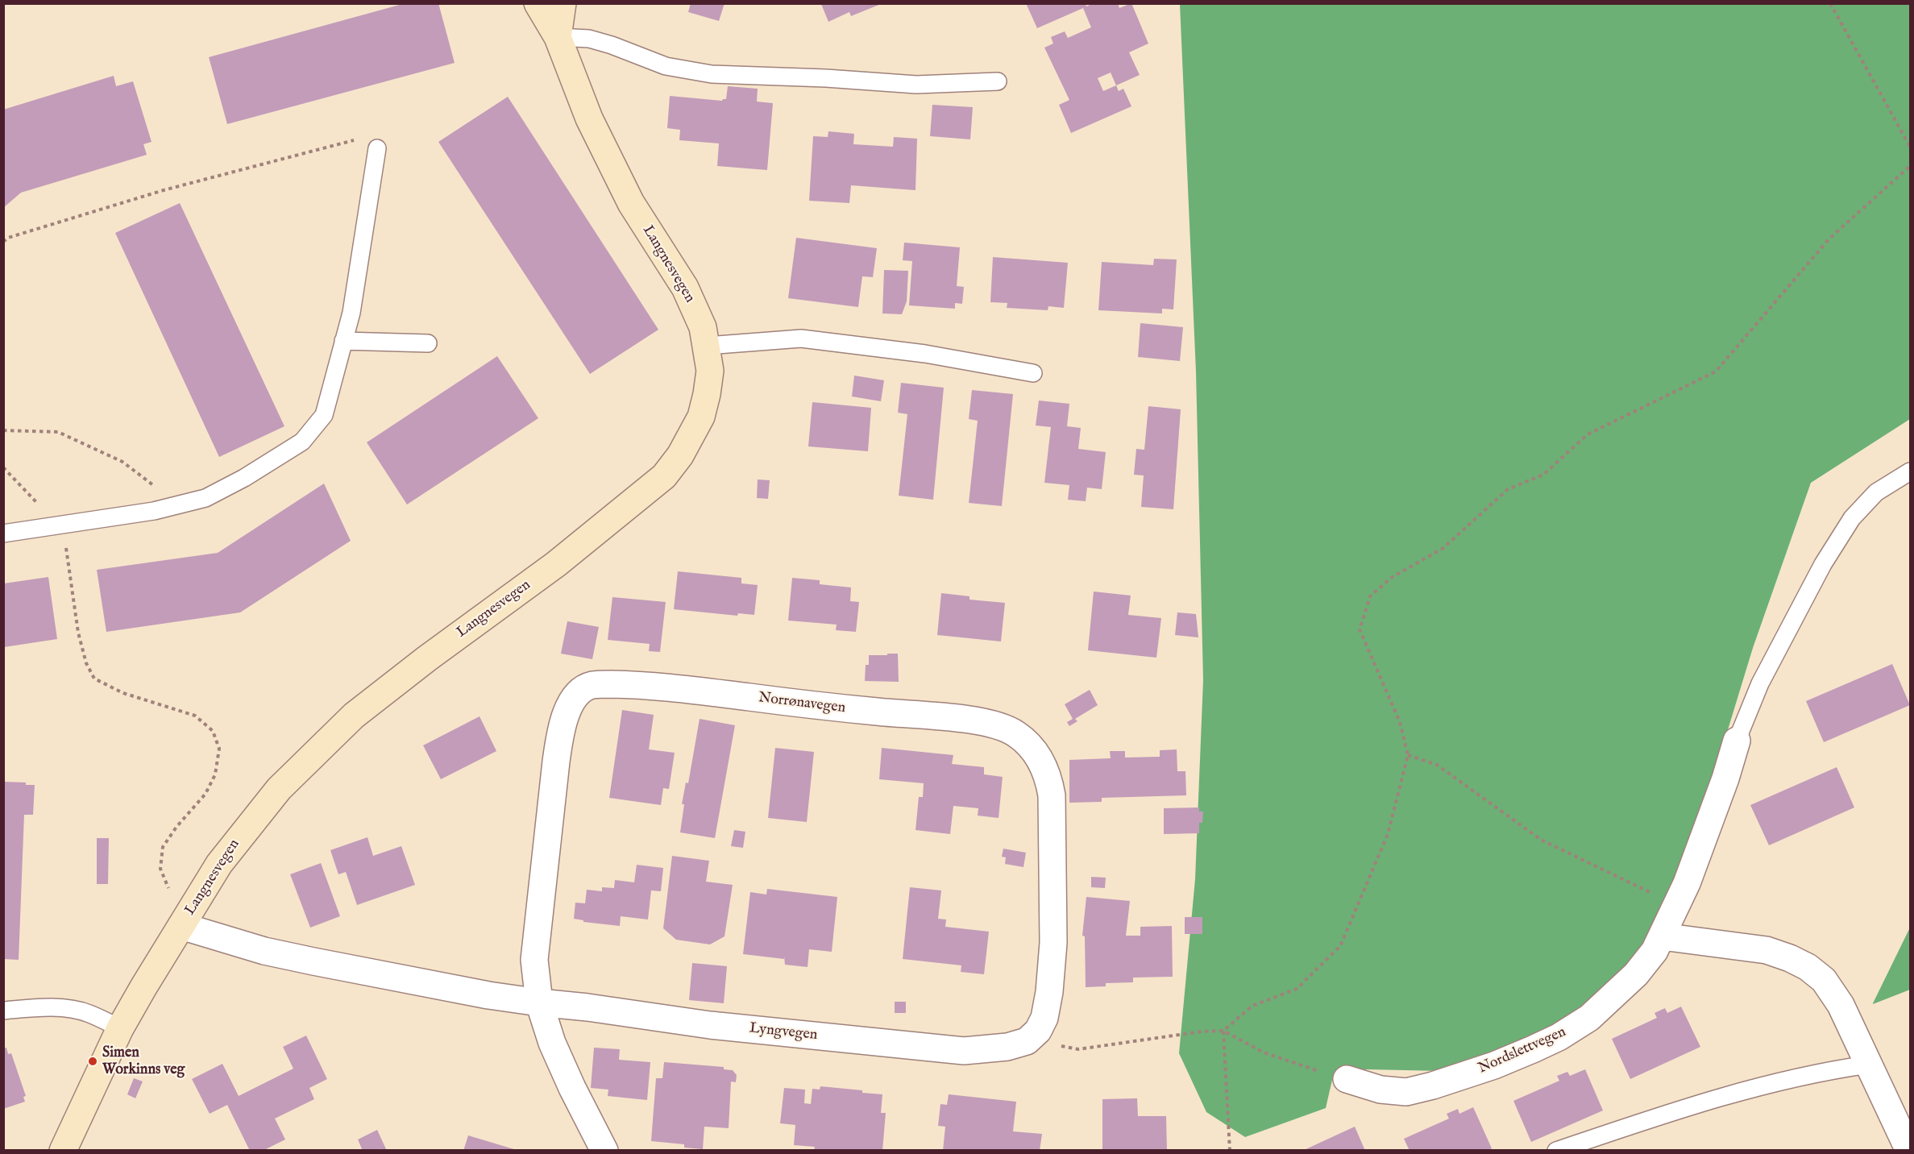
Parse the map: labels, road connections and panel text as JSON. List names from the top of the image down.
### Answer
{
  "streets": {
    "street": [
      "Langnesvegen",
      "Norrønavegen",
      "Lyngvegen",
      "Nordslettvegen"
    ]
  },
  "crossings": [
    ["Norrønavegen", "Lyngvegen"]
  ],
  "places": ["Simen Workinns veg"]
}
